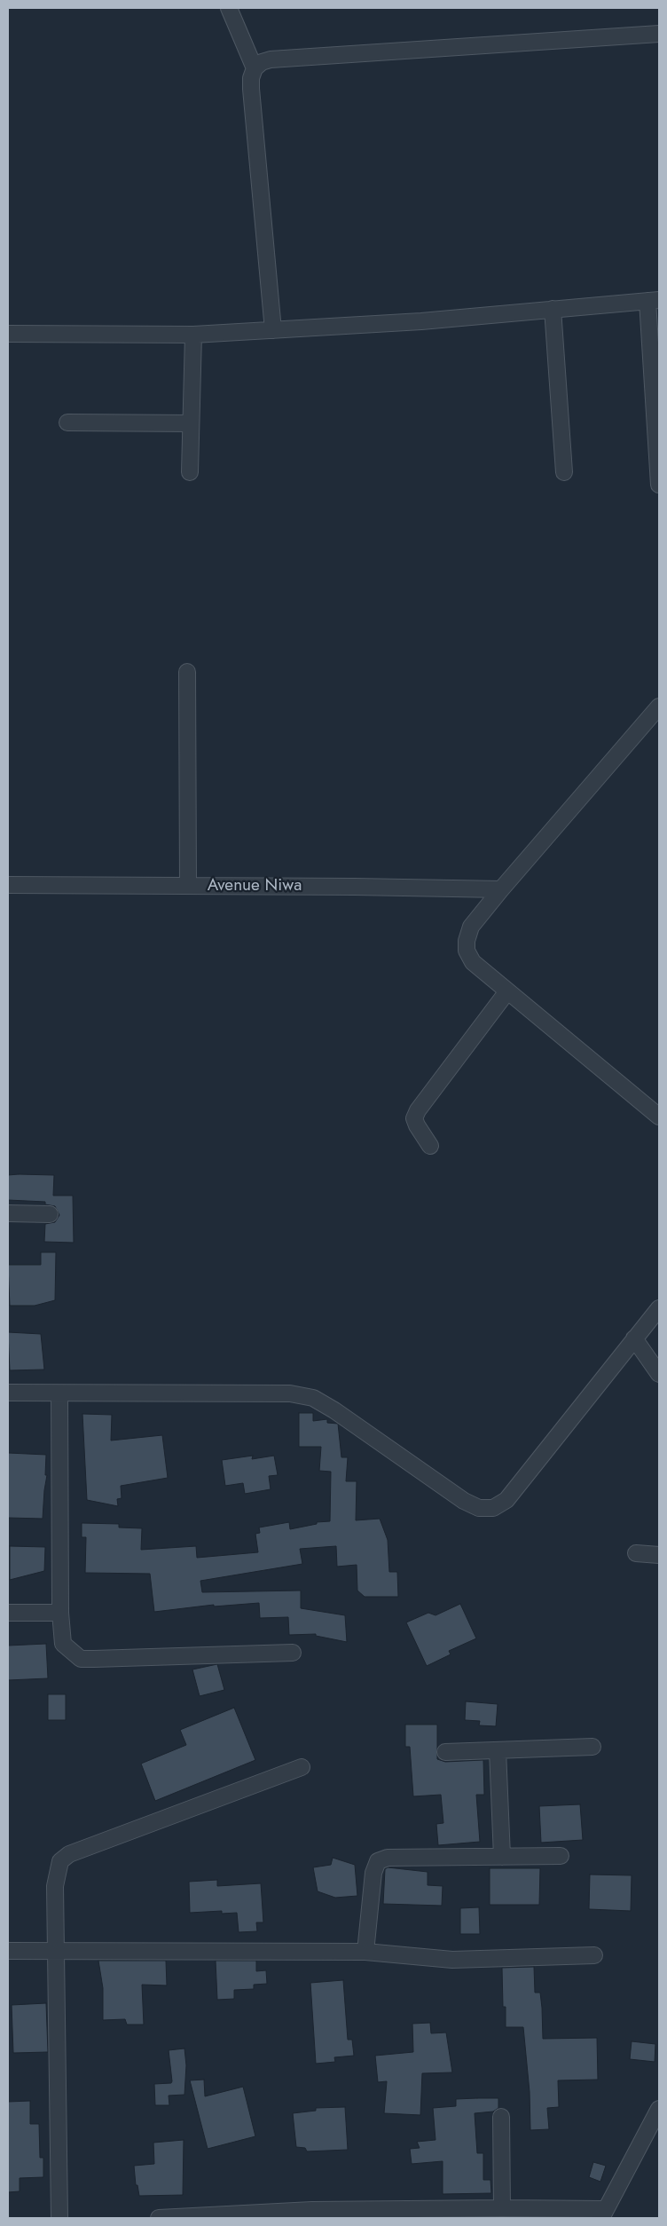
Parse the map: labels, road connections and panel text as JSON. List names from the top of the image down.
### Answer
{
  "streets": {
    "street": ["Avenue Niwa"]
  }
}
